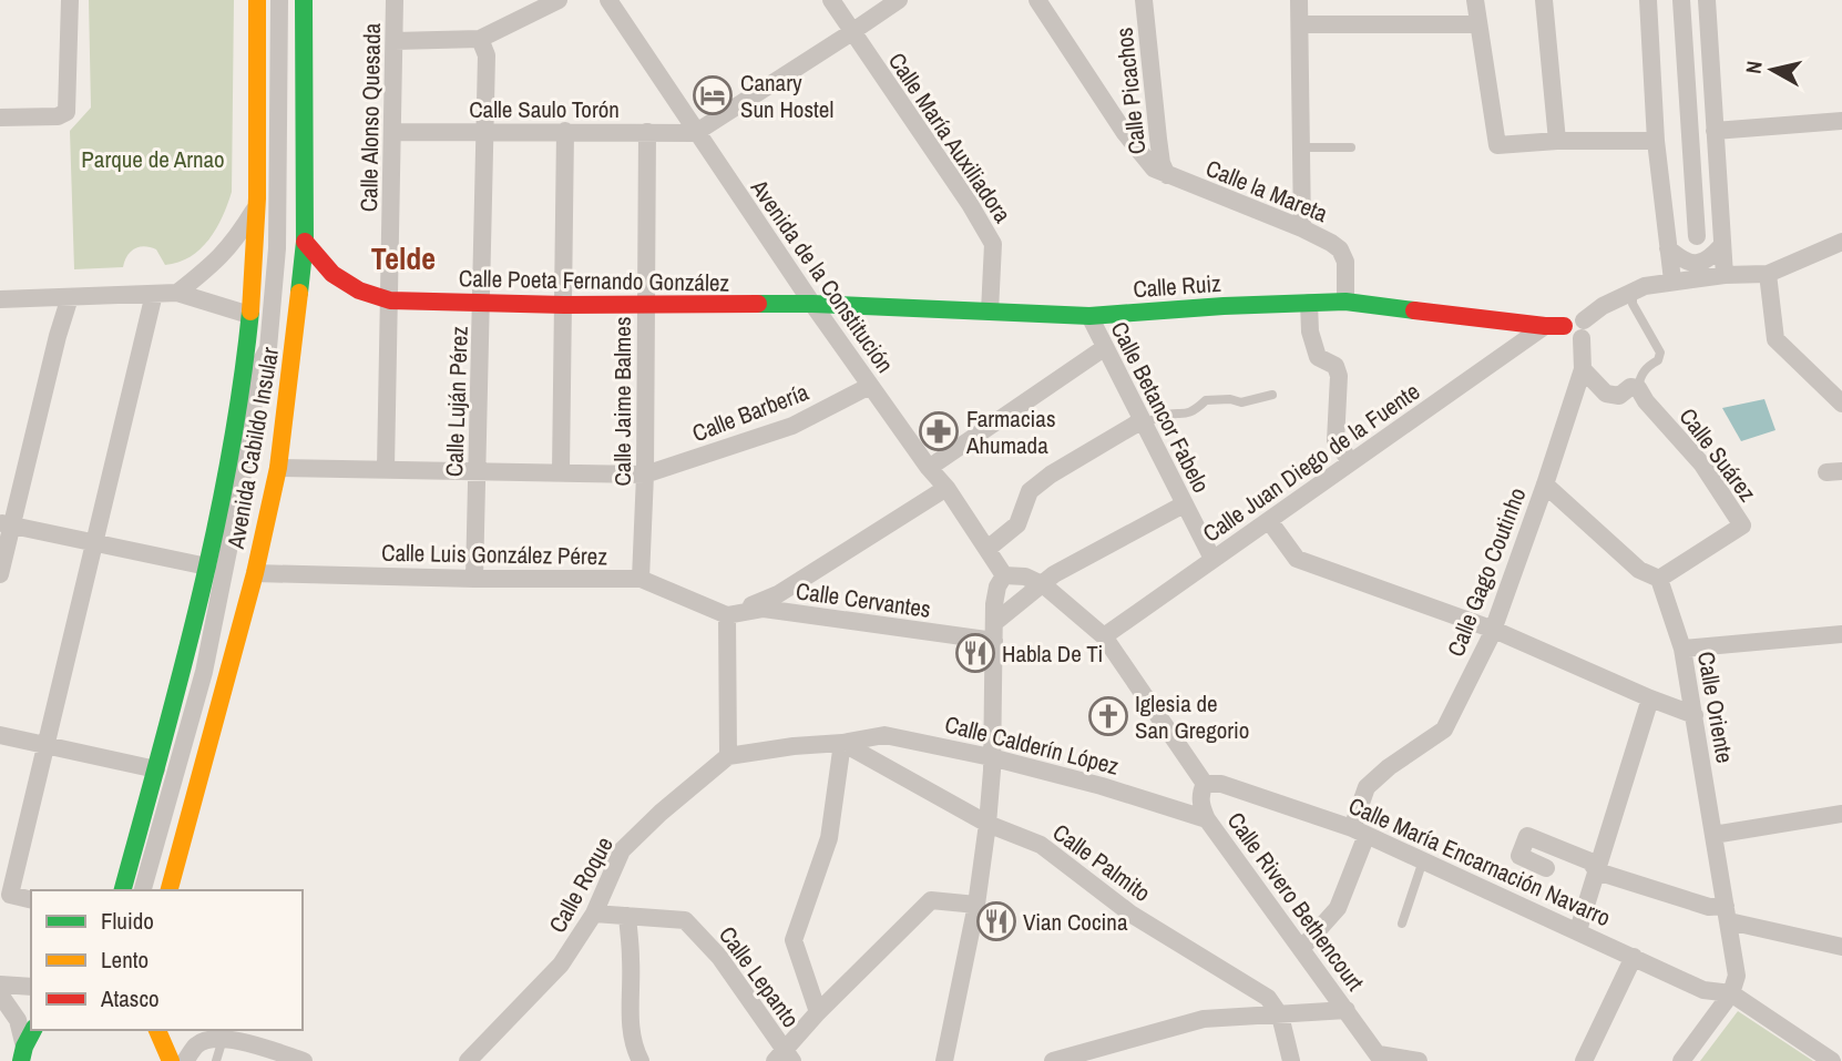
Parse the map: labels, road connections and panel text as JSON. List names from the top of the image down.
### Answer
{
  "streets": {
    "main road": ["Calle Poeta Fernando González", "Calle Ruiz", "Avenida Cabildo Insular"],
    "street": [
      "Calle Picachos",
      "Calle Saulo Torón",
      "Calle Alonso Quesada",
      "Calle María Auxiliadora",
      "Calle la Mareta",
      "Avenida de la Constitución",
      "Calle Luján Pérez",
      "Calle Jaime Balmes",
      "Calle Betancor Fabelo",
      "Calle Barbería",
      "Calle Suárez",
      "Calle Juan Diego de la Fuente",
      "Calle Luis González Pérez",
      "Calle Gago Coutinho",
      "Calle Cervantes",
      "Calle Oriente",
      "Calle Calderín López",
      "Calle María Encarnación Navarro",
      "Calle Palmito",
      "Calle Roque",
      "Calle Rivero Bethencourt",
      "Calle Lepanto"
    ]
  },
  "crossings": [
    ["Calle Picachos", "Calle la Mareta"],
    ["Calle Saulo Torón", "Calle Alonso Quesada"],
    ["Calle Saulo Torón", "Avenida de la Constitución"],
    ["Calle Saulo Torón", "Calle Luján Pérez"],
    ["Calle Saulo Torón", "Calle Jaime Balmes"],
    ["Calle Alonso Quesada", "Calle Poeta Fernando González"],
    ["Calle María Auxiliadora", "Calle Ruiz"],
    ["Calle la Mareta", "Calle Ruiz"],
    ["Avenida de la Constitución", "Calle Poeta Fernando González"],
    ["Avenida de la Constitución", "Calle Ruiz"],
    ["Avenida de la Constitución", "Calle Barbería"],
    ["Calle Poeta Fernando González", "Calle Ruiz"],
    ["Calle Poeta Fernando González", "Calle Luján Pérez"],
    ["Calle Poeta Fernando González", "Calle Jaime Balmes"],
    ["Calle Poeta Fernando González", "Avenida Cabildo Insular"],
    ["Calle Ruiz", "Calle Betancor Fabelo"],
    ["Calle Ruiz", "Calle Juan Diego de la Fuente"],
    ["Calle Luján Pérez", "Calle Luis González Pérez"],
    ["Calle Jaime Balmes", "Calle Barbería"],
    ["Calle Jaime Balmes", "Calle Luis González Pérez"],
    ["Calle Betancor Fabelo", "Calle Juan Diego de la Fuente"],
    ["Avenida Cabildo Insular", "Calle Luis González Pérez"],
    ["Calle Suárez", "Calle Oriente"],
    ["Calle Luis González Pérez", "Calle Cervantes"],
    ["Calle Gago Coutinho", "Calle María Encarnación Navarro"],
    ["Calle Gago Coutinho", "Calle Rivero Bethencourt"],
    ["Calle Oriente", "Calle María Encarnación Navarro"],
    ["Calle Calderín López", "Calle Palmito"],
    ["Calle Calderín López", "Calle Rivero Bethencourt"],
    ["Calle María Encarnación Navarro", "Calle Rivero Bethencourt"],
    ["Calle Roque", "Calle Lepanto"]
  ],
  "districts": ["Telde"],
  "parks": ["Parque de Arnao"],
  "places": {
    "hotel": ["Canary Sun Hostel"],
    "pharmacy": ["Farmacias Ahumada"],
    "restaurant": ["Habla De Ti", "Vian Cocina"],
    "church": ["Iglesia de San Gregorio"]
  },
  "legend": ["Fluido", "Lento", "Atasco"],
  "north": "left"
}
